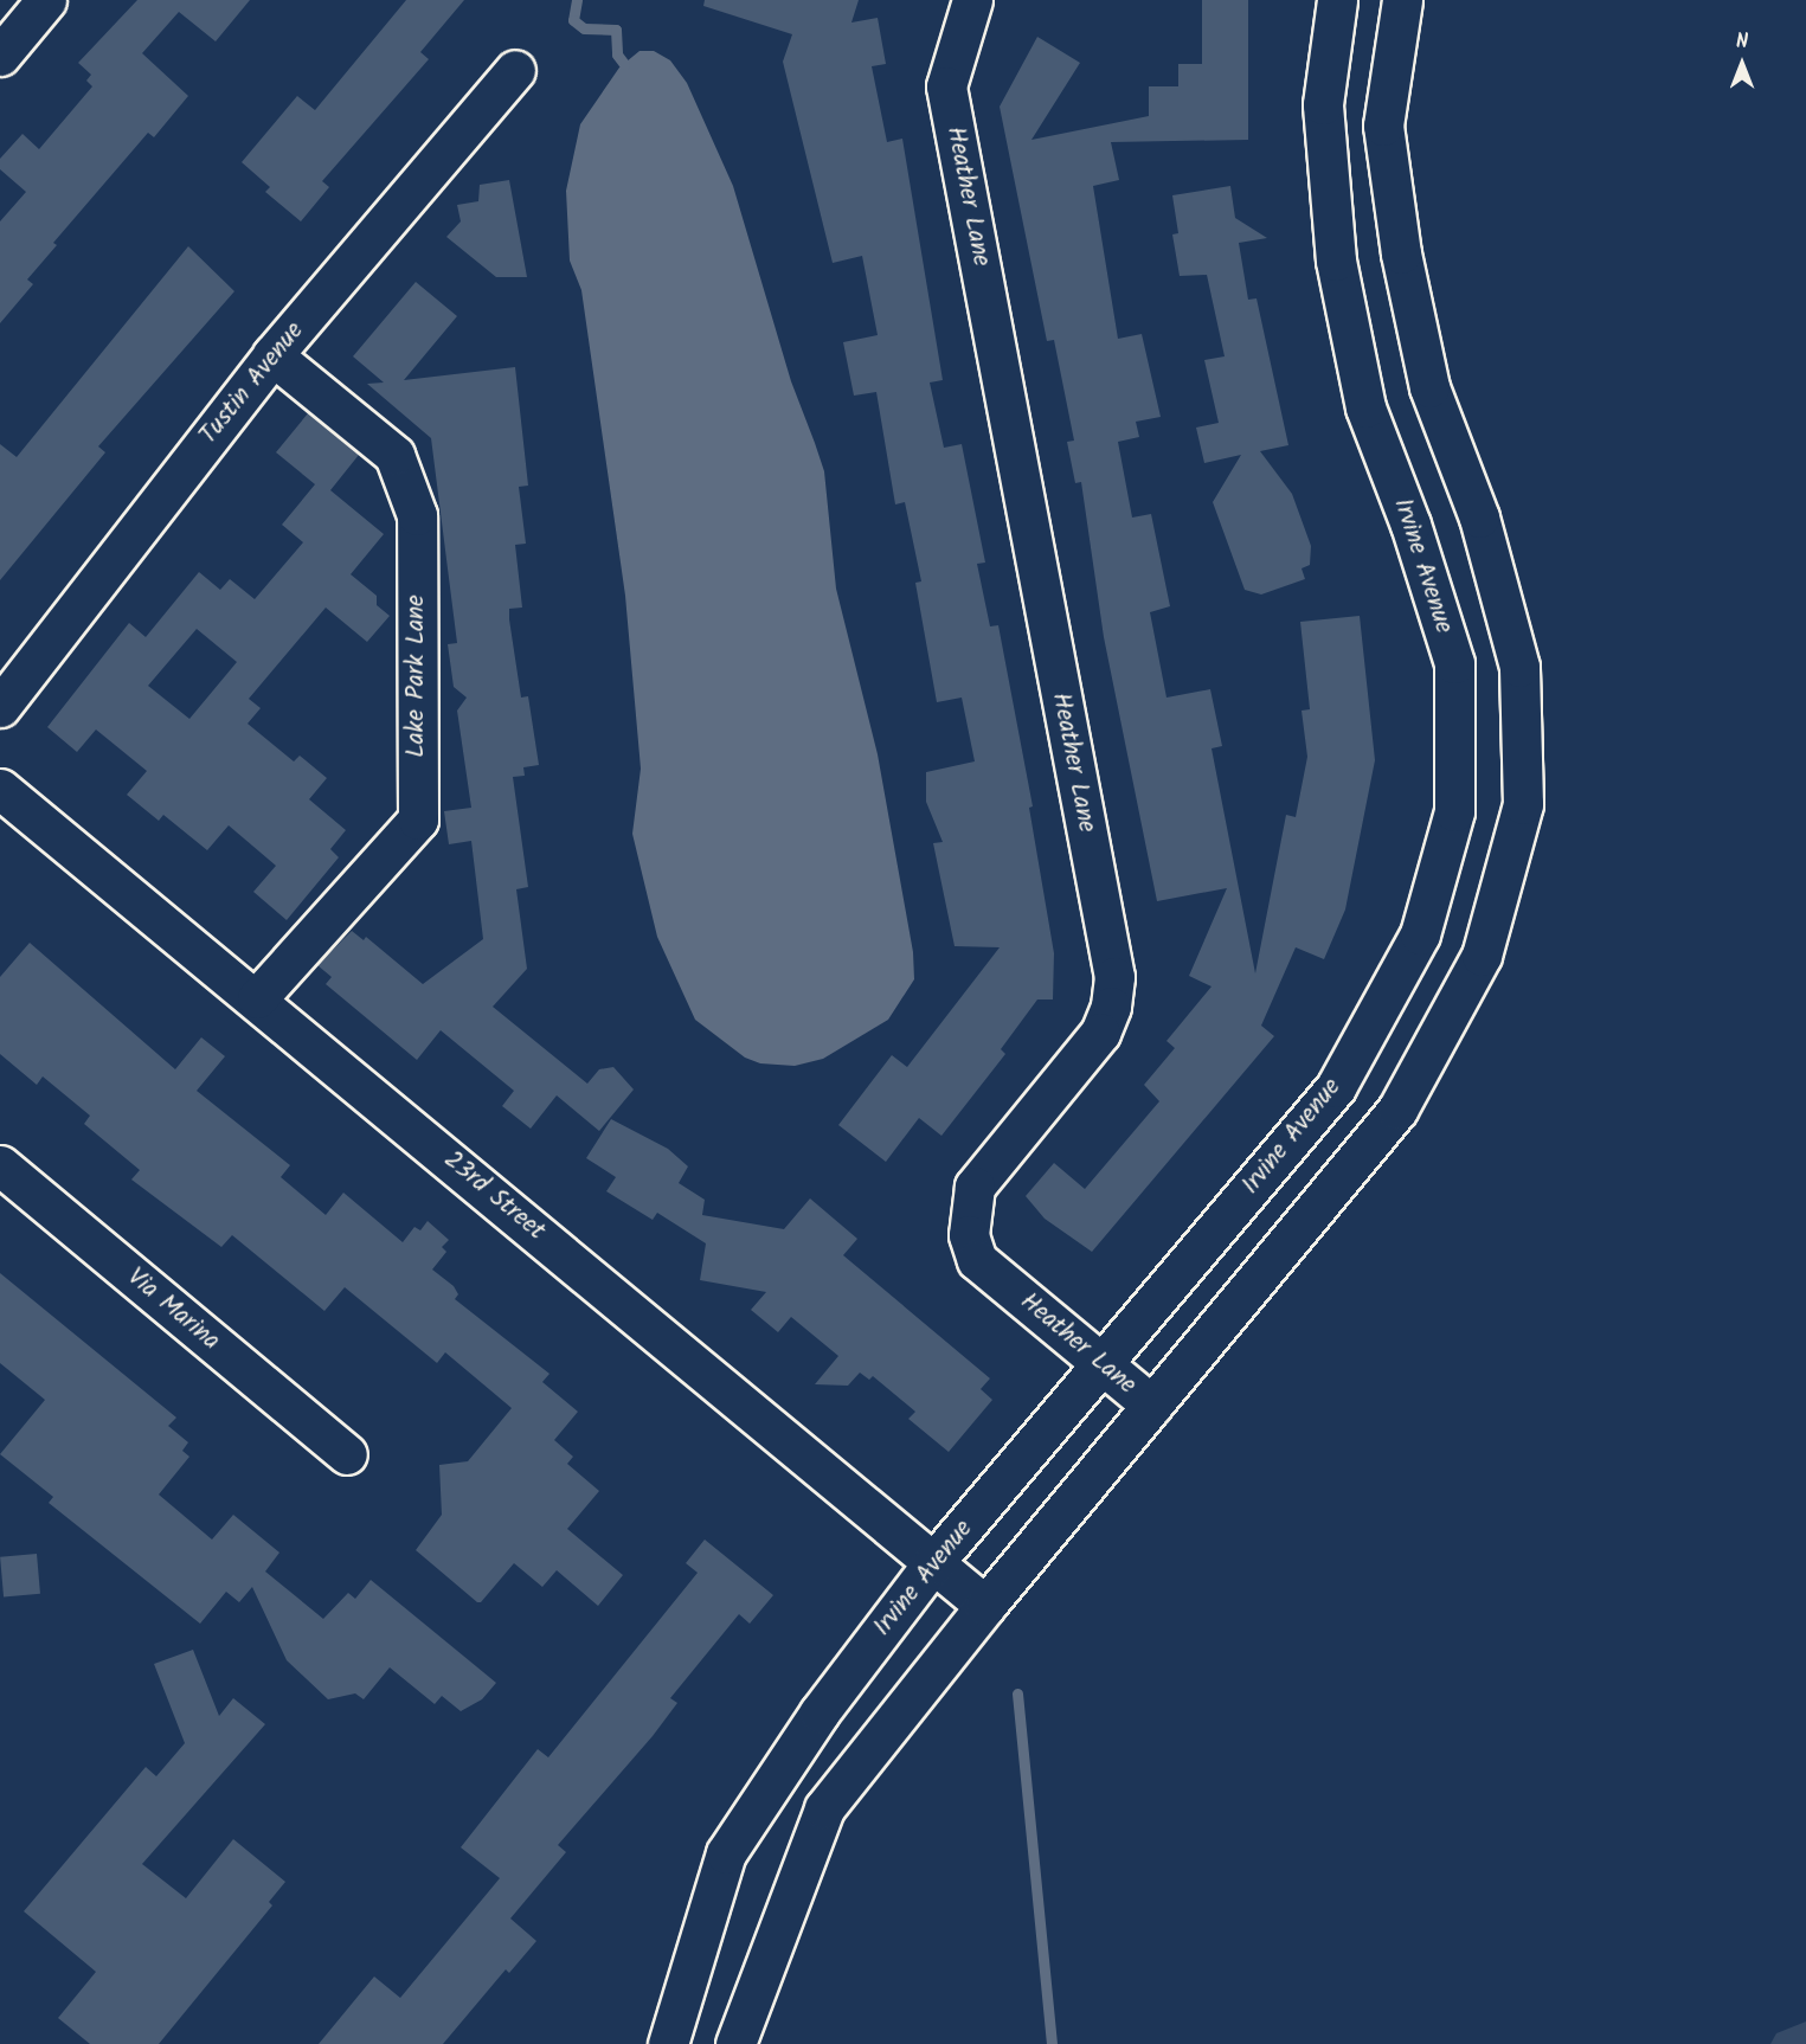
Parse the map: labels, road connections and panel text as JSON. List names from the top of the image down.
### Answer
{
  "streets": {
    "street": [
      "Heather Lane",
      "Tustin Avenue",
      "Irvine Avenue",
      "Lake Park Lane",
      "23rd Street",
      "Via Marina"
    ]
  },
  "crossings": [
    ["Heather Lane", "Irvine Avenue"],
    ["Tustin Avenue", "Lake Park Lane"],
    ["Irvine Avenue", "23rd Street"],
    ["Lake Park Lane", "23rd Street"]
  ],
  "north": "top"
}
